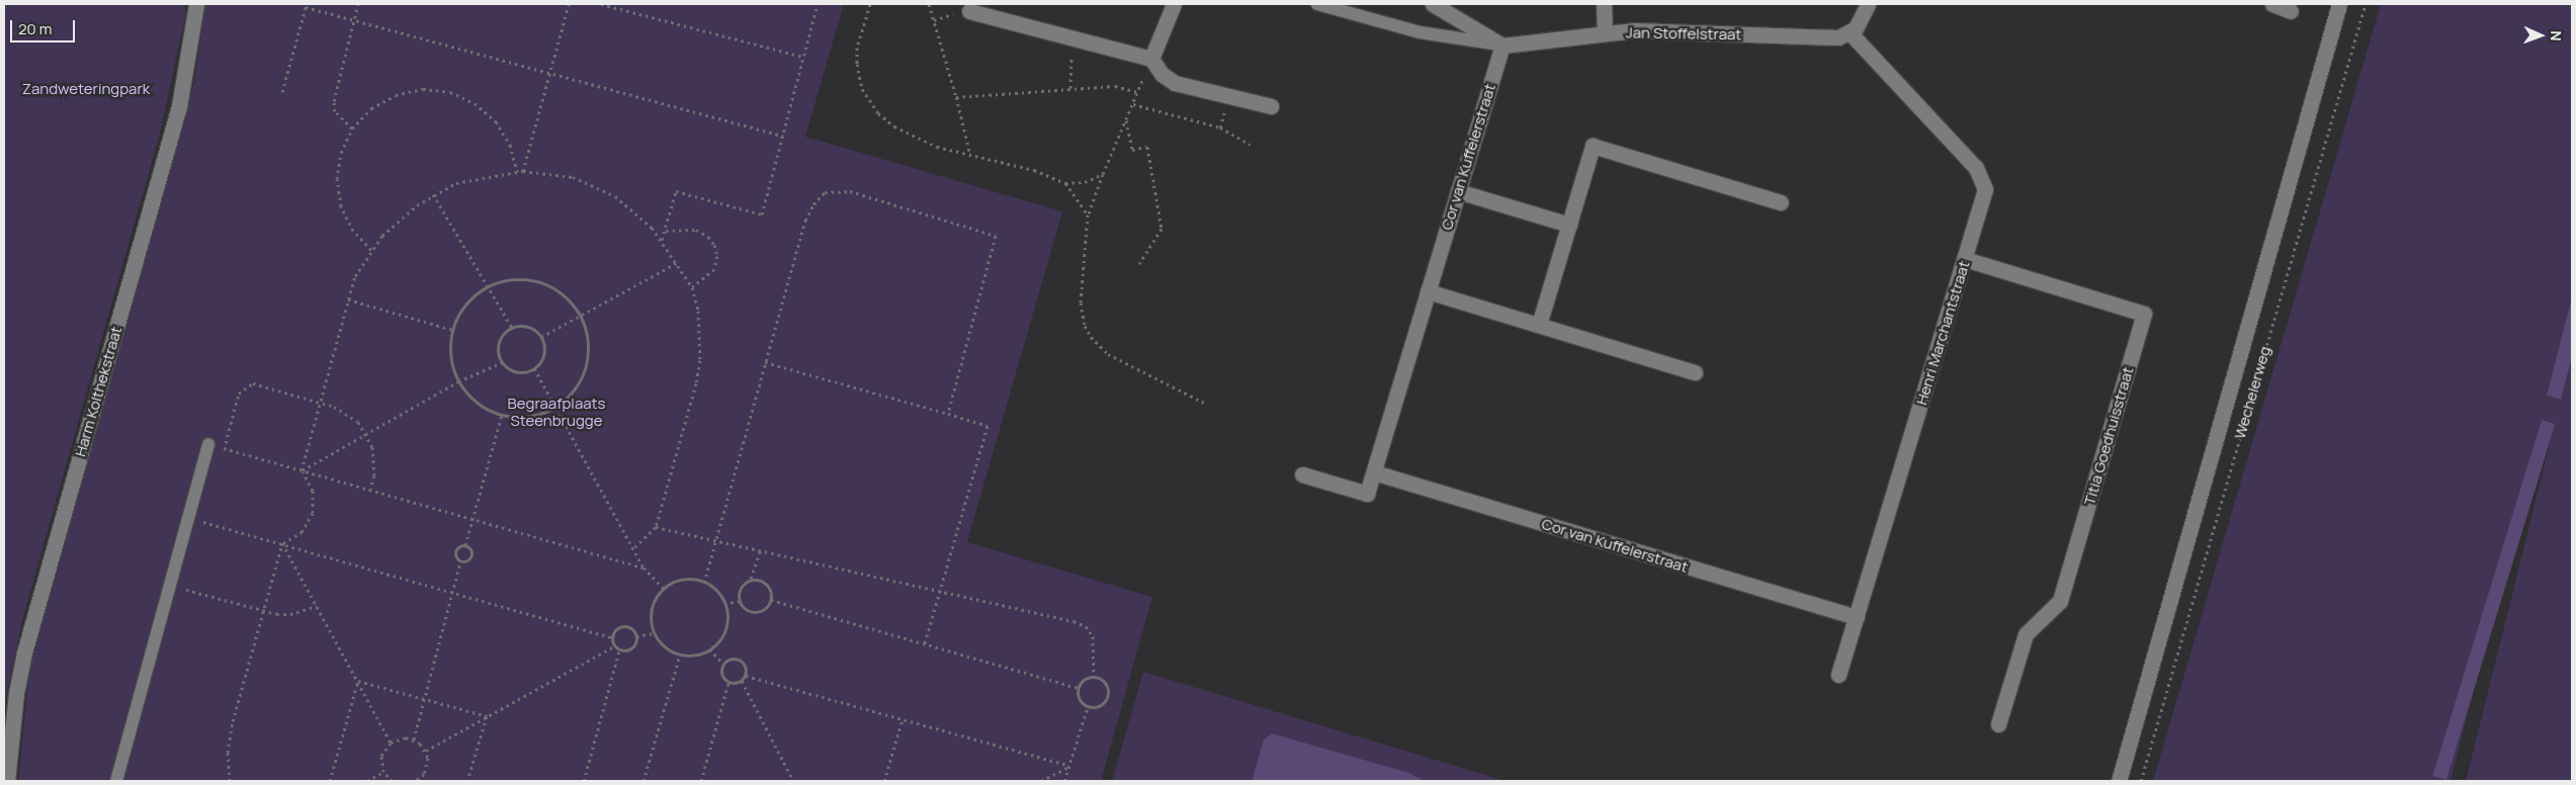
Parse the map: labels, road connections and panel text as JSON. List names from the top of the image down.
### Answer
{
  "streets": {
    "street": [
      "Jan Stoffelstraat",
      "Cor van Kuffelerstraat",
      "Henri Marchantstraat",
      "Harm Kolthekstraat",
      "Wechelerweg",
      "Titia Goedhuisstraat"
    ]
  },
  "crossings": [
    ["Jan Stoffelstraat", "Cor van Kuffelerstraat"],
    ["Jan Stoffelstraat", "Henri Marchantstraat"],
    ["Cor van Kuffelerstraat", "Henri Marchantstraat"],
    ["Henri Marchantstraat", "Titia Goedhuisstraat"]
  ],
  "parks": ["Zandweteringpark", "Begraafplaats Steenbrugge"],
  "scale_bar": "20 m",
  "north": "right"
}
